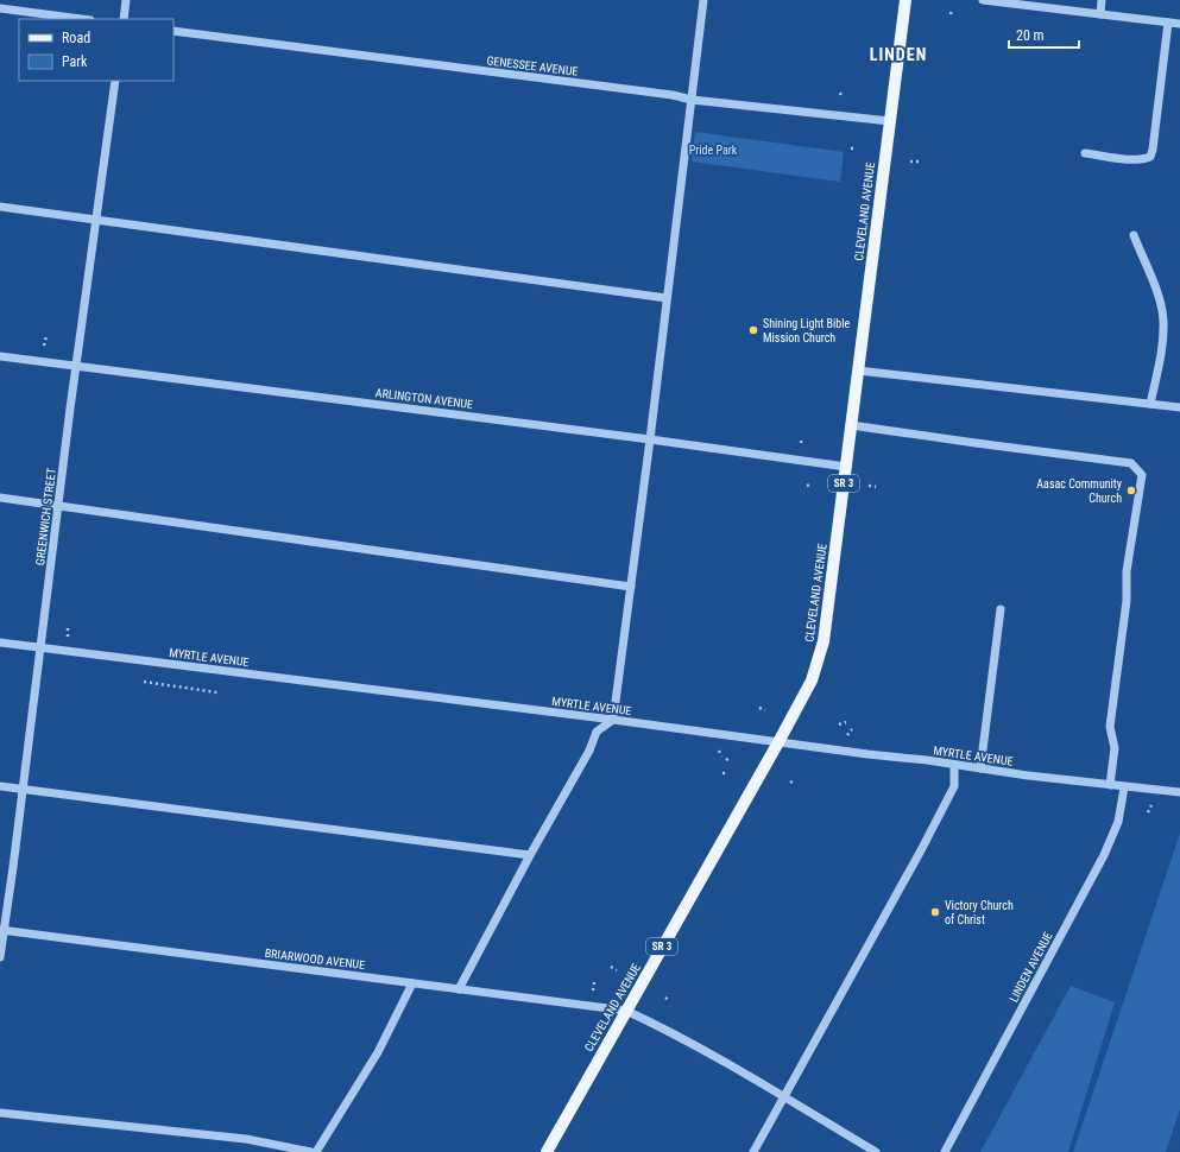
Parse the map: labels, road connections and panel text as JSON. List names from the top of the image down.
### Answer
{
  "streets": {
    "main road": ["CLEVELAND AVENUE", "SR 3"],
    "street": [
      "GENESSEE AVENUE",
      "ARLINGTON AVENUE",
      "GREENWICH STREET",
      "MYRTLE AVENUE",
      "BRIARWOOD AVENUE",
      "LINDEN AVENUE"
    ]
  },
  "crossings": [
    ["GENESSEE AVENUE", "CLEVELAND AVENUE"],
    ["CLEVELAND AVENUE", "ARLINGTON AVENUE"],
    ["CLEVELAND AVENUE", "MYRTLE AVENUE"],
    ["CLEVELAND AVENUE", "BRIARWOOD AVENUE"],
    ["ARLINGTON AVENUE", "GREENWICH STREET"],
    ["GREENWICH STREET", "MYRTLE AVENUE"],
    ["GREENWICH STREET", "BRIARWOOD AVENUE"],
    ["MYRTLE AVENUE", "LINDEN AVENUE"]
  ],
  "districts": ["LINDEN"],
  "parks": ["Pride Park"],
  "places": ["Shining Light Bible Mission Church", "Aasac Community Church", "Victory Church of Christ"],
  "legend": ["Road", "Park"],
  "scale_bar": "20 m"
}
